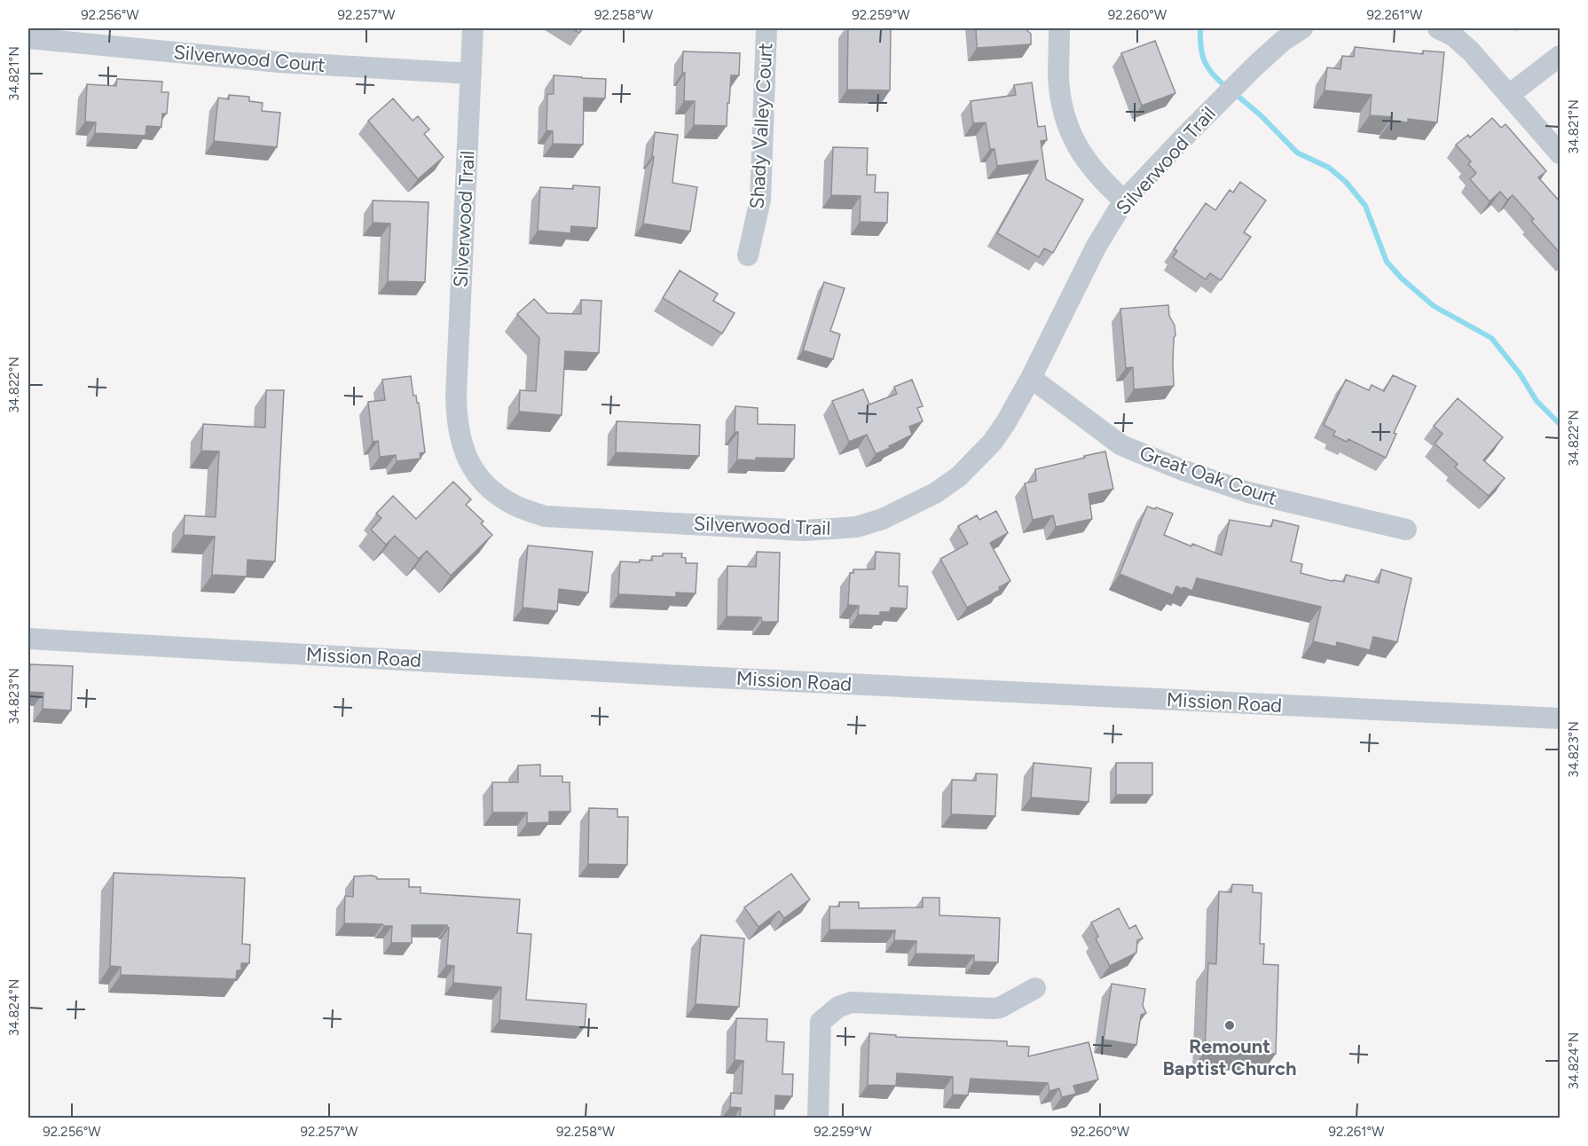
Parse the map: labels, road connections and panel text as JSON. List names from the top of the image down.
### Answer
{
  "streets": {
    "street": [
      "Silverwood Court",
      "Shady Valley Court",
      "Silverwood Trail",
      "Great Oak Court",
      "Mission Road"
    ]
  },
  "crossings": [
    ["Silverwood Court", "Silverwood Trail"],
    ["Silverwood Trail", "Great Oak Court"]
  ],
  "places": ["Remount Baptist Church"],
  "coordinates": [
    "92.256°W",
    "92.257°W",
    "92.258°W",
    "92.259°W",
    "92.260°W",
    "92.261°W",
    "34.821°N",
    "34.822°N",
    "34.823°N",
    "34.824°N"
  ]
}
